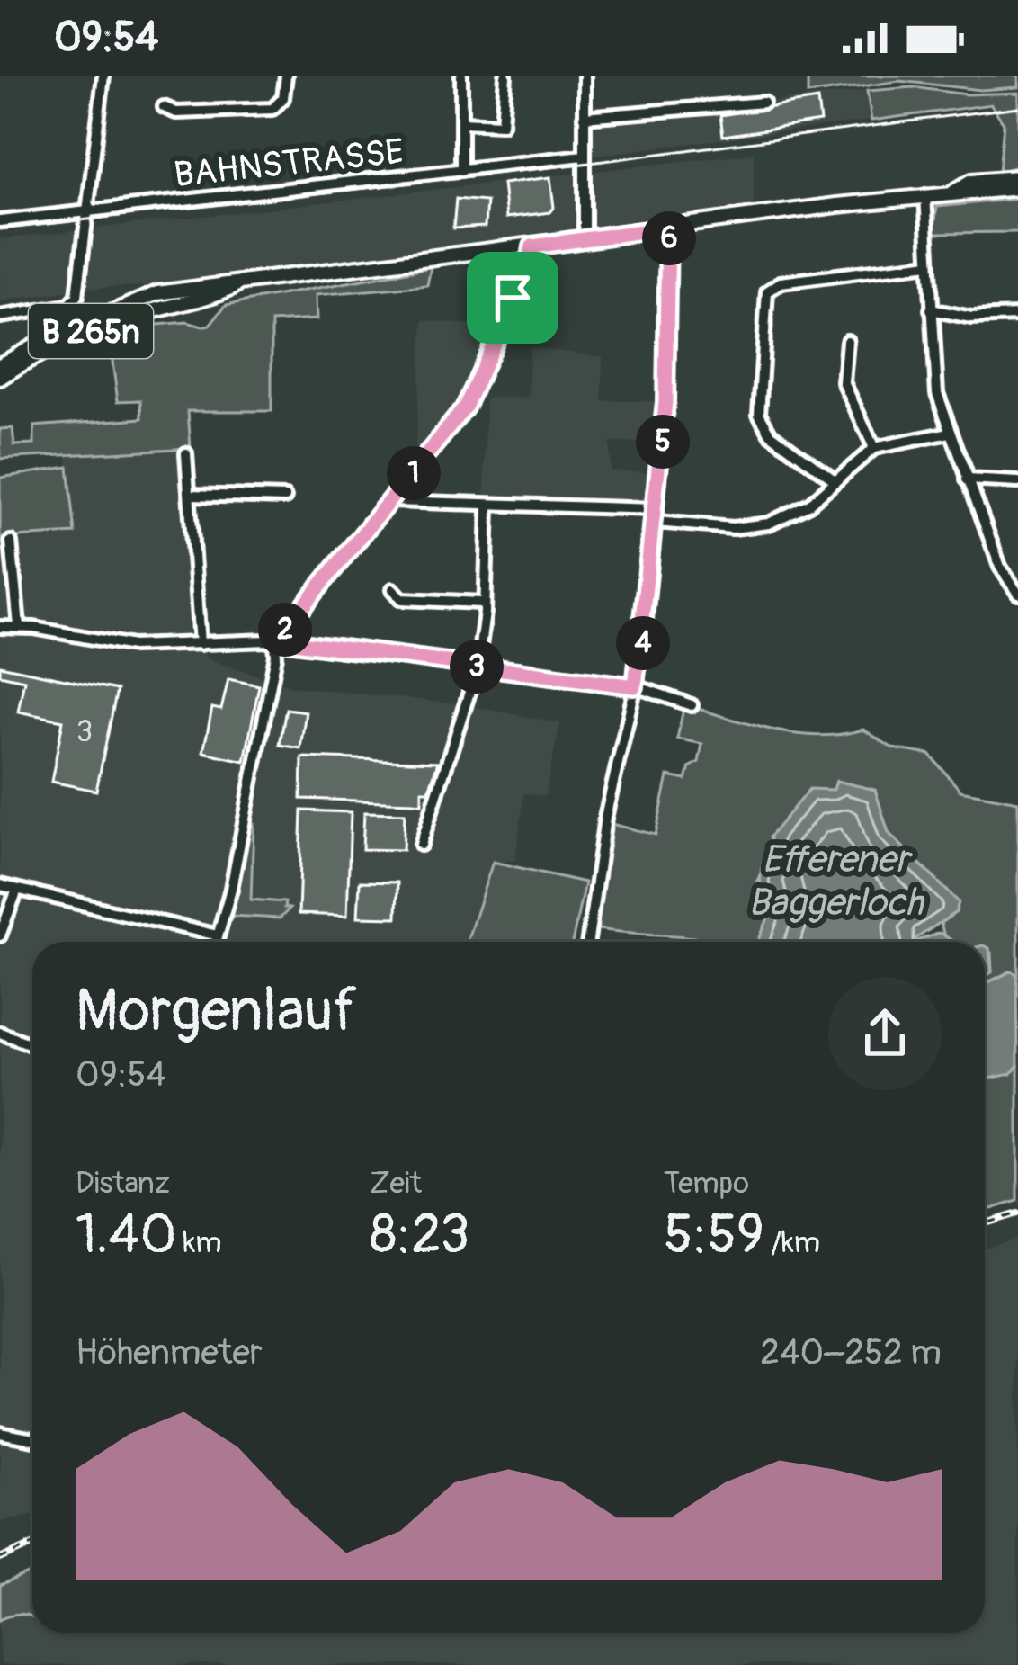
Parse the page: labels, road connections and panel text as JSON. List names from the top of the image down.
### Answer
{
  "streets": {
    "main road": ["B 265n"],
    "street": ["BAHNSTRASSE"]
  },
  "water": ["Efferener Baggerloch"],
  "house_numbers": ["3"],
  "page": {
    "status": "09:54",
    "pins": [
      "6",
      "5",
      "1",
      "2",
      "4",
      "3"
    ],
    "heading": ["Morgenlauf", "09:54"],
    "stats": [
      ["Distanz", "1.40 km"],
      ["Zeit", "8:23"],
      ["Tempo", "5:59 /km"]
    ],
    "chart": ["Höhenmeter", "240–252 m"]
  }
}
